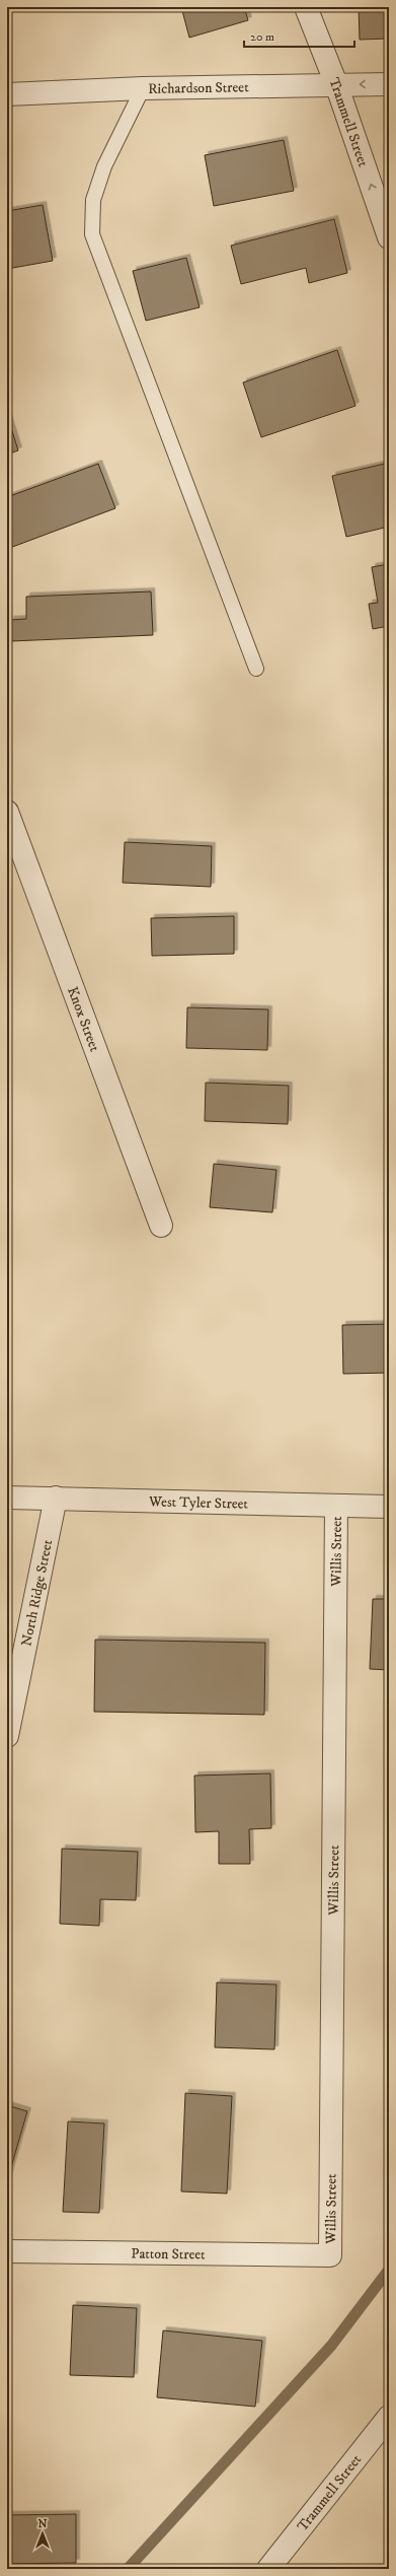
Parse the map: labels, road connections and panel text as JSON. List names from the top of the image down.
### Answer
{
  "streets": {
    "street": [
      "Richardson Street",
      "Trammell Street",
      "Knox Street",
      "West Tyler Street",
      "Willis Street",
      "North Ridge Street",
      "Patton Street"
    ]
  },
  "crossings": [
    ["Richardson Street", "Trammell Street"],
    ["West Tyler Street", "Willis Street"],
    ["West Tyler Street", "North Ridge Street"],
    ["Willis Street", "Patton Street"]
  ],
  "one_way": ["Trammell Street"],
  "scale_bar": "20 m",
  "north": "top"
}
